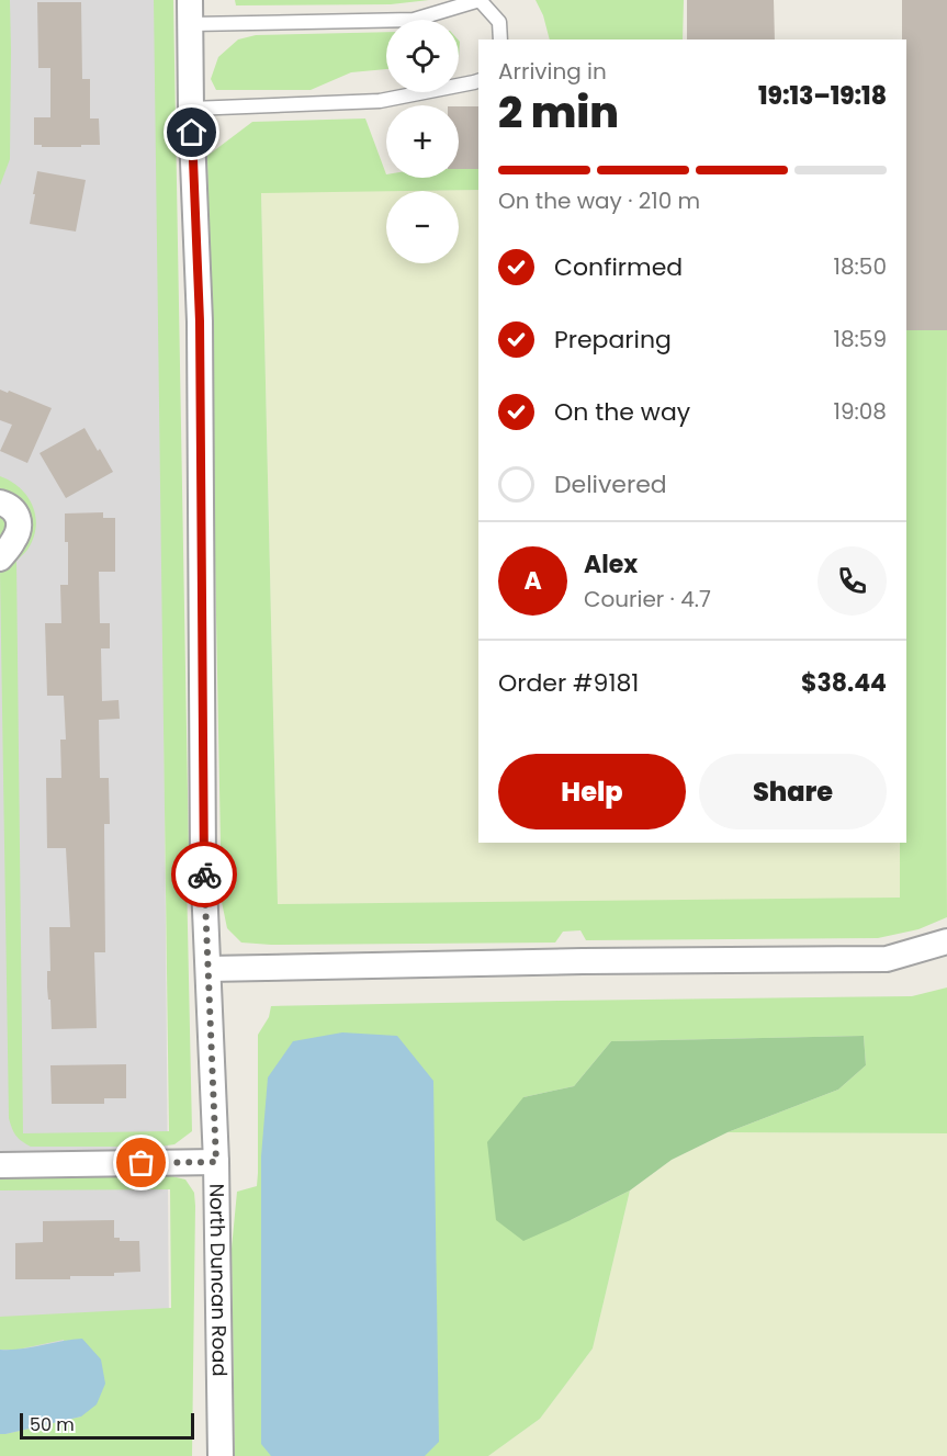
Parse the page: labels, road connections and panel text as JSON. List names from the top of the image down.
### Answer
{
  "streets": {
    "street": ["North Duncan Road"]
  },
  "scale_bar": "50 m",
  "page": {
    "map_buttons": ["+", "−"],
    "heading": ["2 min", "Arriving in", "19:13–19:18"],
    "panel": [
      "Alex",
      "Courier · 4.7",
      "Order #9181",
      "$38.44"
    ],
    "bar": "On the way · 210 m",
    "list": [
      ["Confirmed", "18:50"],
      ["Preparing", "18:59"],
      ["On the way", "19:08"],
      "Delivered"
    ],
    "round": "A",
    "buttons": ["Help", "Share"],
    "scale": "50 m"
  }
}
